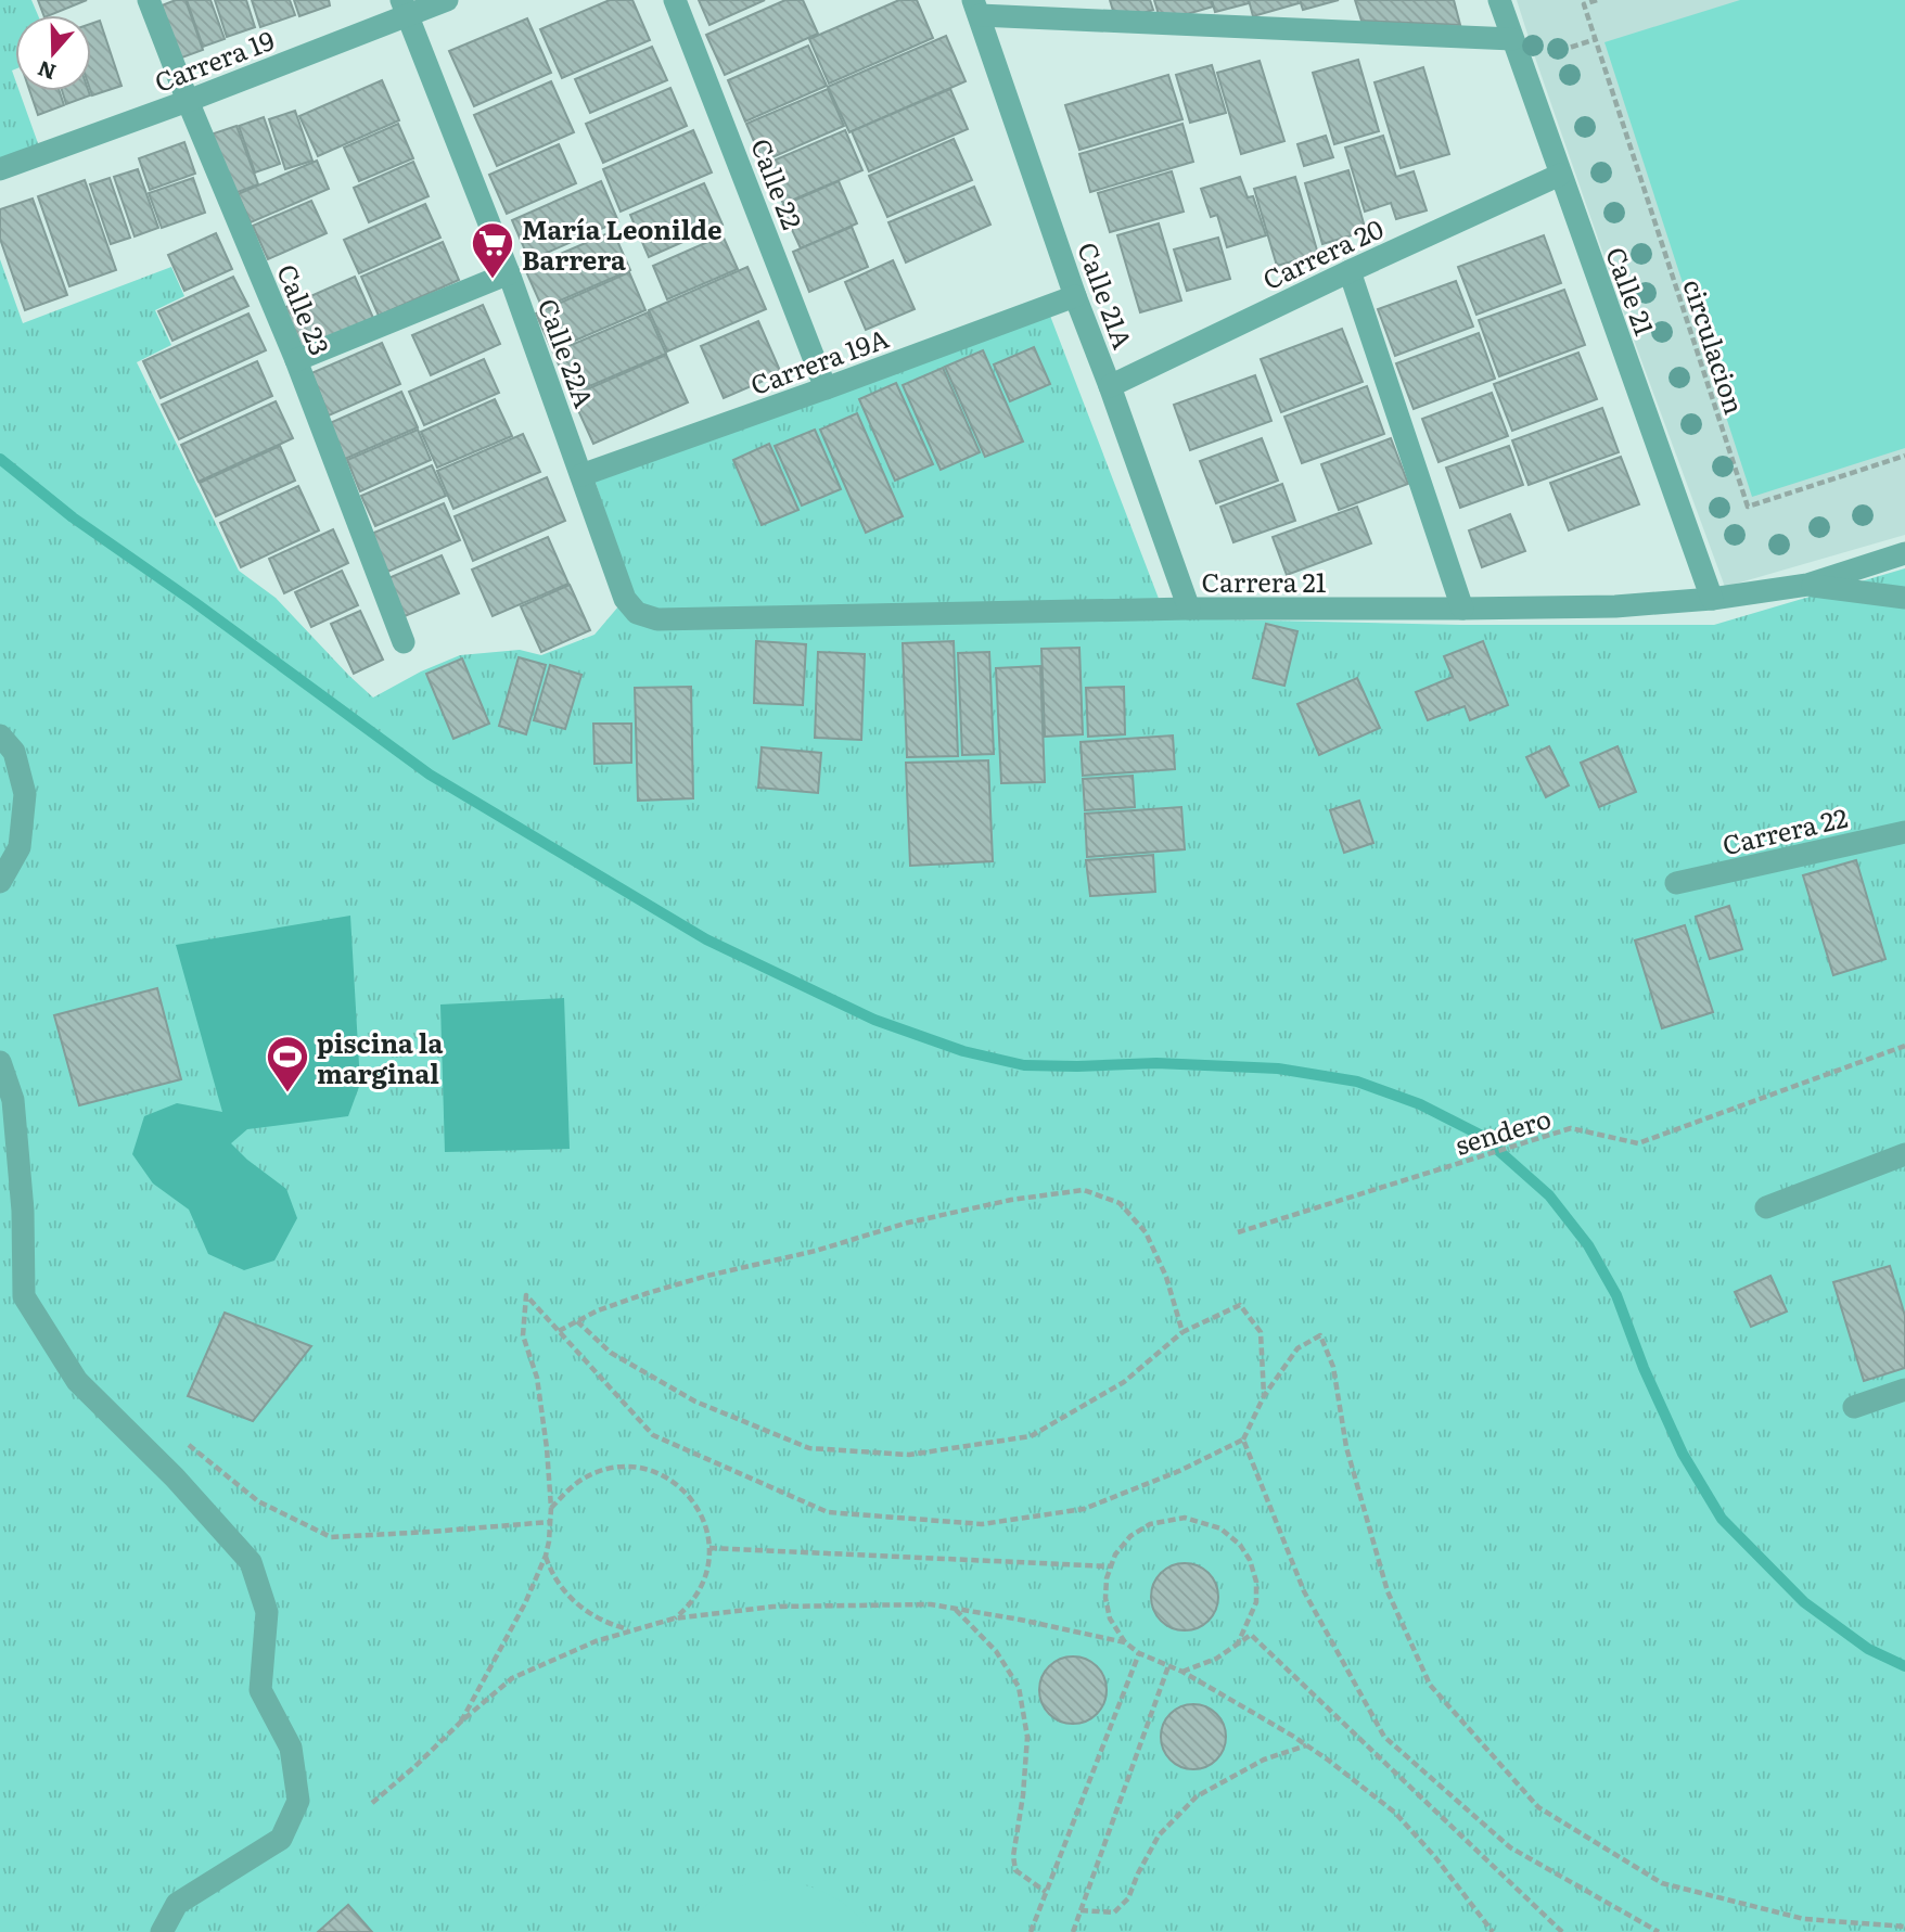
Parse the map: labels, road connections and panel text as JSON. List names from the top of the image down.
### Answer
{
  "streets": {
    "street": [
      "Carrera 19",
      "Calle 22",
      "Carrera 20",
      "Calle 21",
      "Calle 21A",
      "Calle 23",
      "Calle 22A",
      "Carrera 19A",
      "Carrera 21",
      "Carrera 22"
    ],
    "path": ["circulacion", "sendero"]
  },
  "crossings": [
    ["Carrera 19", "Calle 23"],
    ["Carrera 19", "Calle 22A"],
    ["Calle 22", "Carrera 19A"],
    ["Carrera 20", "Calle 21"],
    ["Carrera 20", "Calle 21A"],
    ["Calle 21", "Carrera 21"],
    ["Calle 21A", "Carrera 19A"],
    ["Calle 21A", "Carrera 21"],
    ["Calle 22A", "Carrera 19A"],
    ["Calle 22A", "Carrera 21"]
  ],
  "places": {
    "supermarket": ["María Leonilde Barrera"],
    "sports": ["piscina la marginal"]
  },
  "north": "bottom"
}
